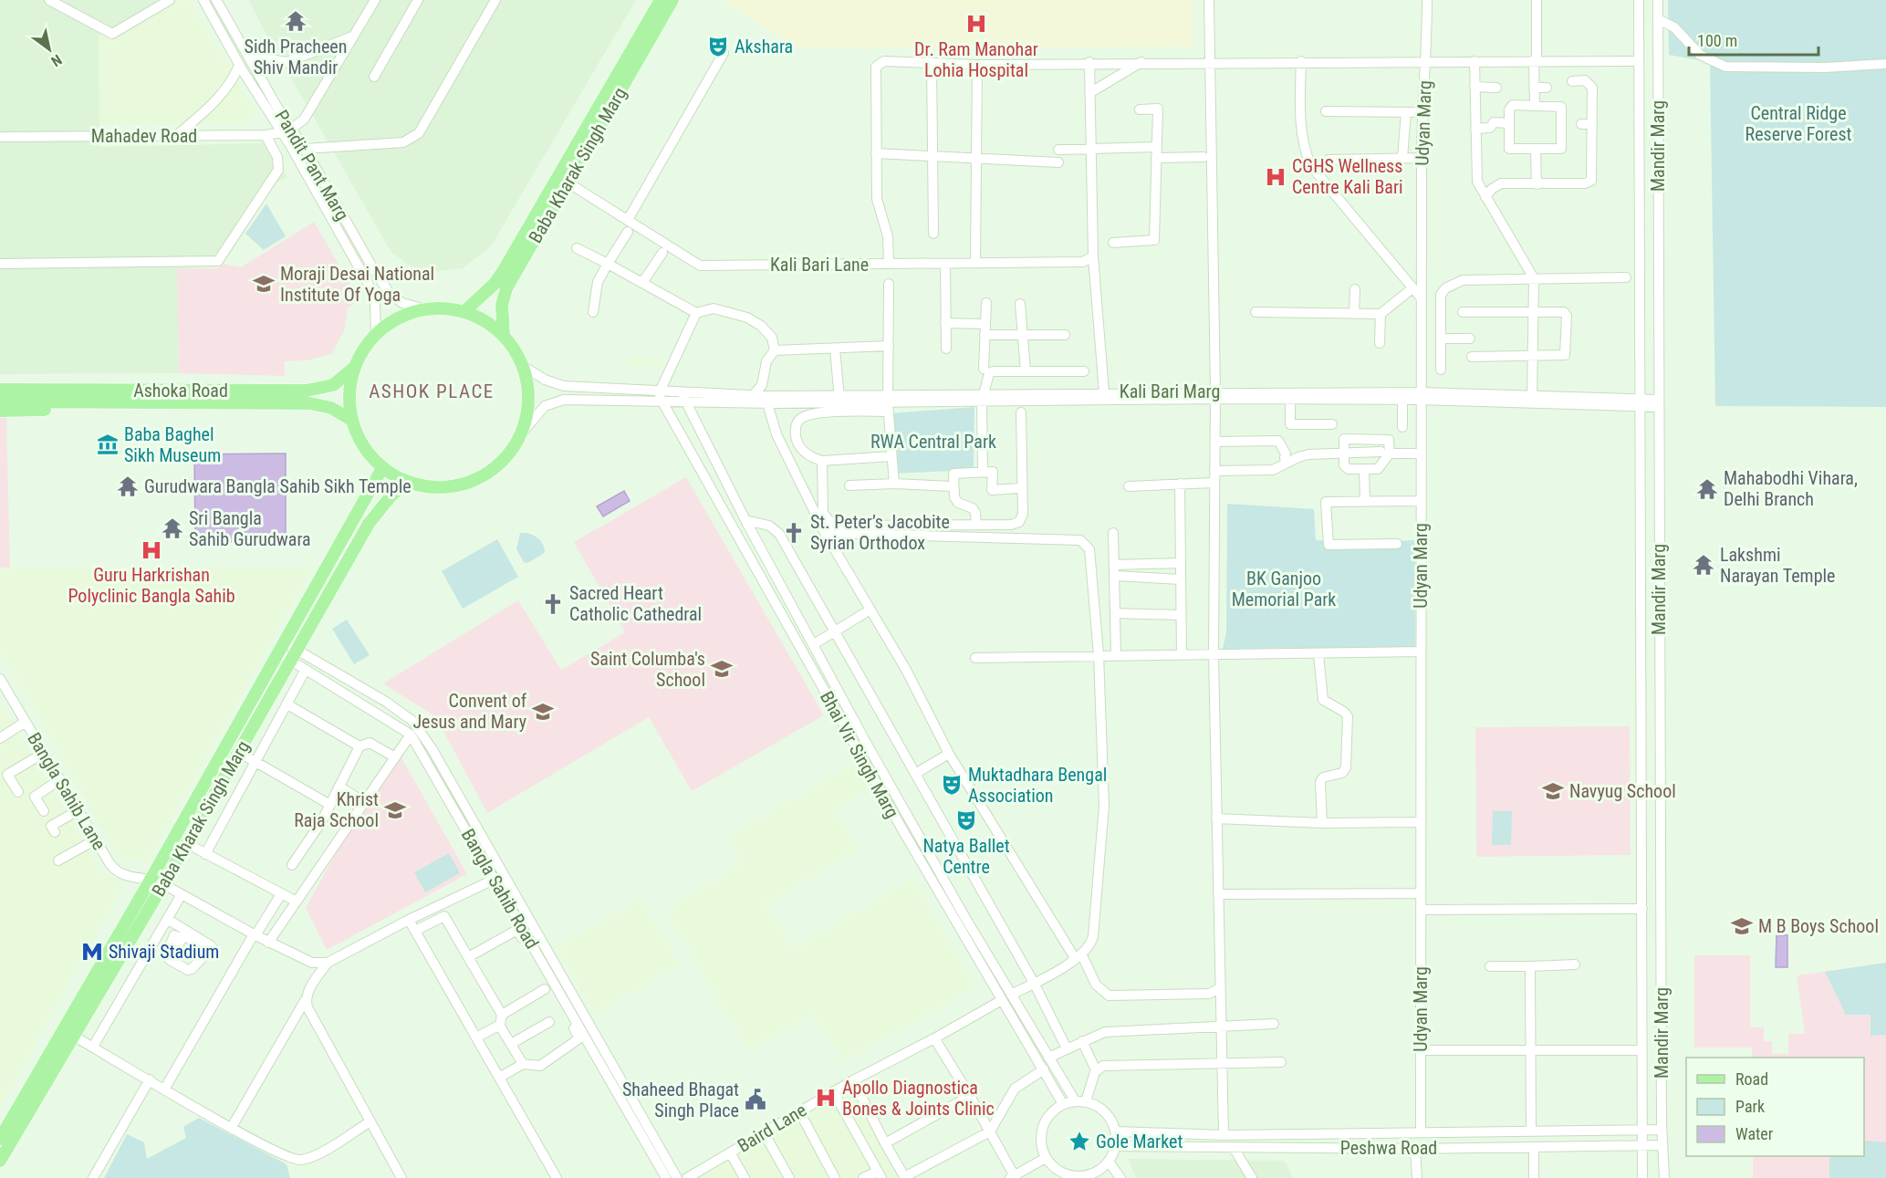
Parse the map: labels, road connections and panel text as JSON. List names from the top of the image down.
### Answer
{
  "streets": {
    "main road": ["Baba Kharak Singh Marg", "Ashoka Road"],
    "street": [
      "Udyan Marg",
      "Mahadev Road",
      "Mandir Marg",
      "Pandit Pant Marg",
      "Kali Bari Lane",
      "Kali Bari Marg",
      "Bhai Vir Singh Marg",
      "Bangla Sahib Lane",
      "Bangla Sahib Road",
      "Baird Lane",
      "Peshwa Road"
    ]
  },
  "crossings": [
    ["Udyan Marg", "Kali Bari Marg"],
    ["Udyan Marg", "Peshwa Road"],
    ["Mahadev Road", "Pandit Pant Marg"],
    ["Mandir Marg", "Kali Bari Marg"],
    ["Mandir Marg", "Peshwa Road"],
    ["Pandit Pant Marg", "Baba Kharak Singh Marg"],
    ["Pandit Pant Marg", "Ashoka Road"],
    ["Pandit Pant Marg", "Kali Bari Marg"],
    ["Baba Kharak Singh Marg", "Kali Bari Lane"],
    ["Baba Kharak Singh Marg", "Ashoka Road"],
    ["Baba Kharak Singh Marg", "Kali Bari Marg"],
    ["Baba Kharak Singh Marg", "Bangla Sahib Lane"],
    ["Baba Kharak Singh Marg", "Bangla Sahib Road"],
    ["Ashoka Road", "Kali Bari Marg"],
    ["Kali Bari Marg", "Bhai Vir Singh Marg"],
    ["Bhai Vir Singh Marg", "Baird Lane"],
    ["Bhai Vir Singh Marg", "Peshwa Road"]
  ],
  "districts": ["ASHOK PLACE"],
  "parks": ["Central Ridge Reserve Forest", "RWA Central Park", "BK Ganjoo Memorial Park"],
  "places": {
    "temple": [
      "Sidh Pracheen Shiv Mandir",
      "Gurudwara Bangla Sahib Sikh Temple",
      "Mahabodhi Vihara, Delhi Branch",
      "Sri Bangla Sahib Gurudwara",
      "Lakshmi Narayan Temple"
    ],
    "hospital": [
      "Dr. Ram Manohar Lohia Hospital",
      "CGHS Wellness Centre Kali Bari",
      "Guru Harkrishan Polyclinic Bangla Sahib",
      "Apollo Diagnostica Bones & Joints Clinic"
    ],
    "theatre": ["Akshara", "Muktadhara Bengal Association", "Natya Ballet Centre"],
    "school or university": [
      "Moraji Desai National Institute Of Yoga",
      "Saint Columba's School",
      "Convent of Jesus and Mary",
      "Navyug School",
      "Khrist Raja School",
      "M B Boys School"
    ],
    "museum": ["Baba Baghel Sikh Museum"],
    "church": ["St. Peter’s Jacobite Syrian Orthodox", "Sacred Heart Catholic Cathedral"],
    "metro station": ["Shivaji Stadium"],
    "public building": ["Shaheed Bhagat Singh Place"],
    "place": ["Gole Market"]
  },
  "legend": ["Road", "Park", "Water"],
  "scale_bar": "100 m",
  "north": "bottom right"
}
